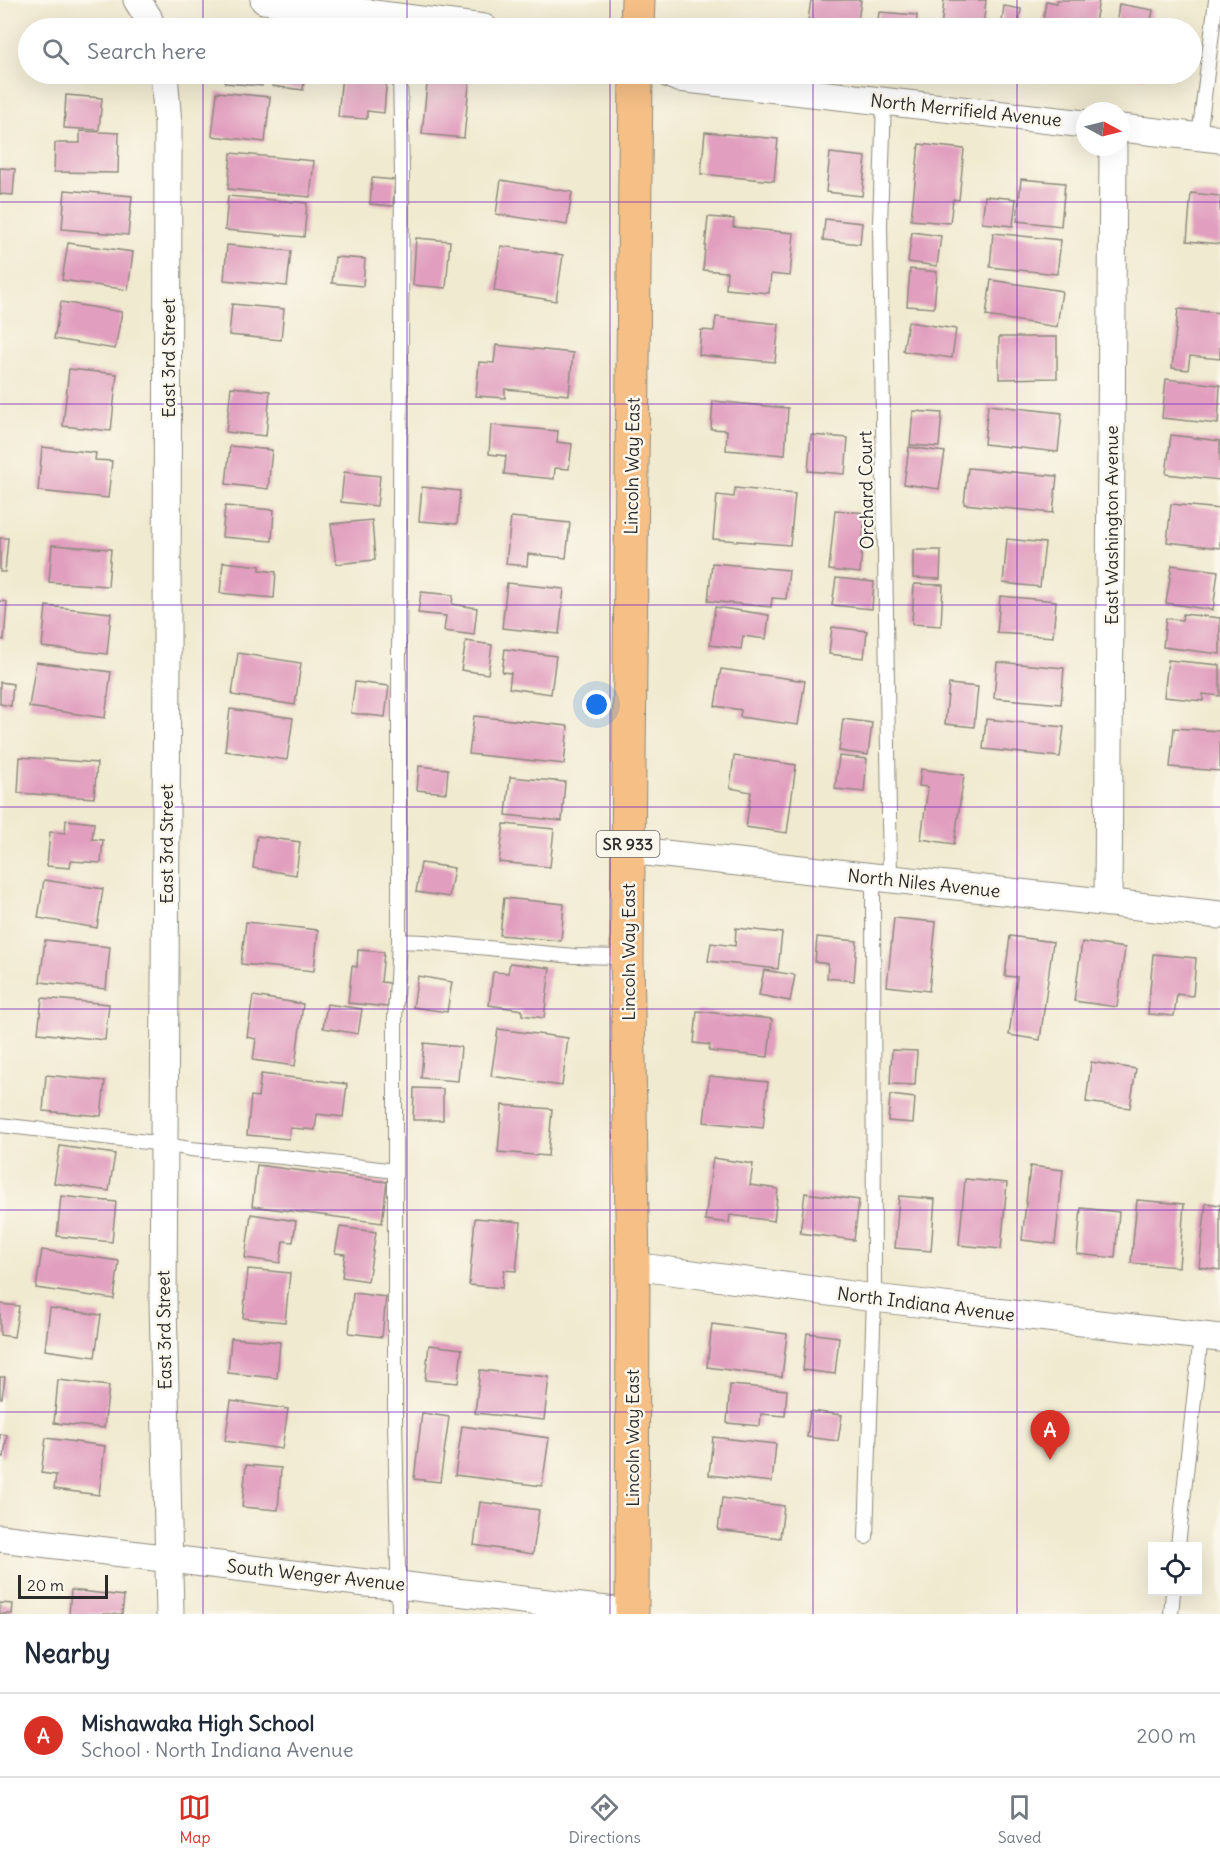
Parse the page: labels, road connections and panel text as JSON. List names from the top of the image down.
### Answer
{
  "streets": {
    "main road": ["Lincoln Way East", "SR 933"],
    "street": [
      "North Merrifield Avenue",
      "East 3rd Street",
      "East Washington Avenue",
      "North Niles Avenue",
      "North Indiana Avenue",
      "South Wenger Avenue"
    ],
    "lane": ["Orchard Court"]
  },
  "crossings": [
    ["North Merrifield Avenue", "Orchard Court"],
    ["East 3rd Street", "South Wenger Avenue"],
    ["Lincoln Way East", "North Niles Avenue"],
    ["Lincoln Way East", "North Indiana Avenue"],
    ["Lincoln Way East", "South Wenger Avenue"],
    ["Orchard Court", "North Niles Avenue"],
    ["Orchard Court", "North Indiana Avenue"],
    ["East Washington Avenue", "North Niles Avenue"]
  ],
  "scale_bar": "20 m",
  "north": "right",
  "page": {
    "search": "Search here",
    "pins": "A",
    "scale": "20 m",
    "heading": "Nearby",
    "list": [
      {
        "mark": "A",
        "name": "Mishawaka High School",
        "note": "School · North Indiana Avenue",
        "value": "200 m"
      }
    ],
    "nav": ["Map", "Directions", "Saved"]
  }
}
